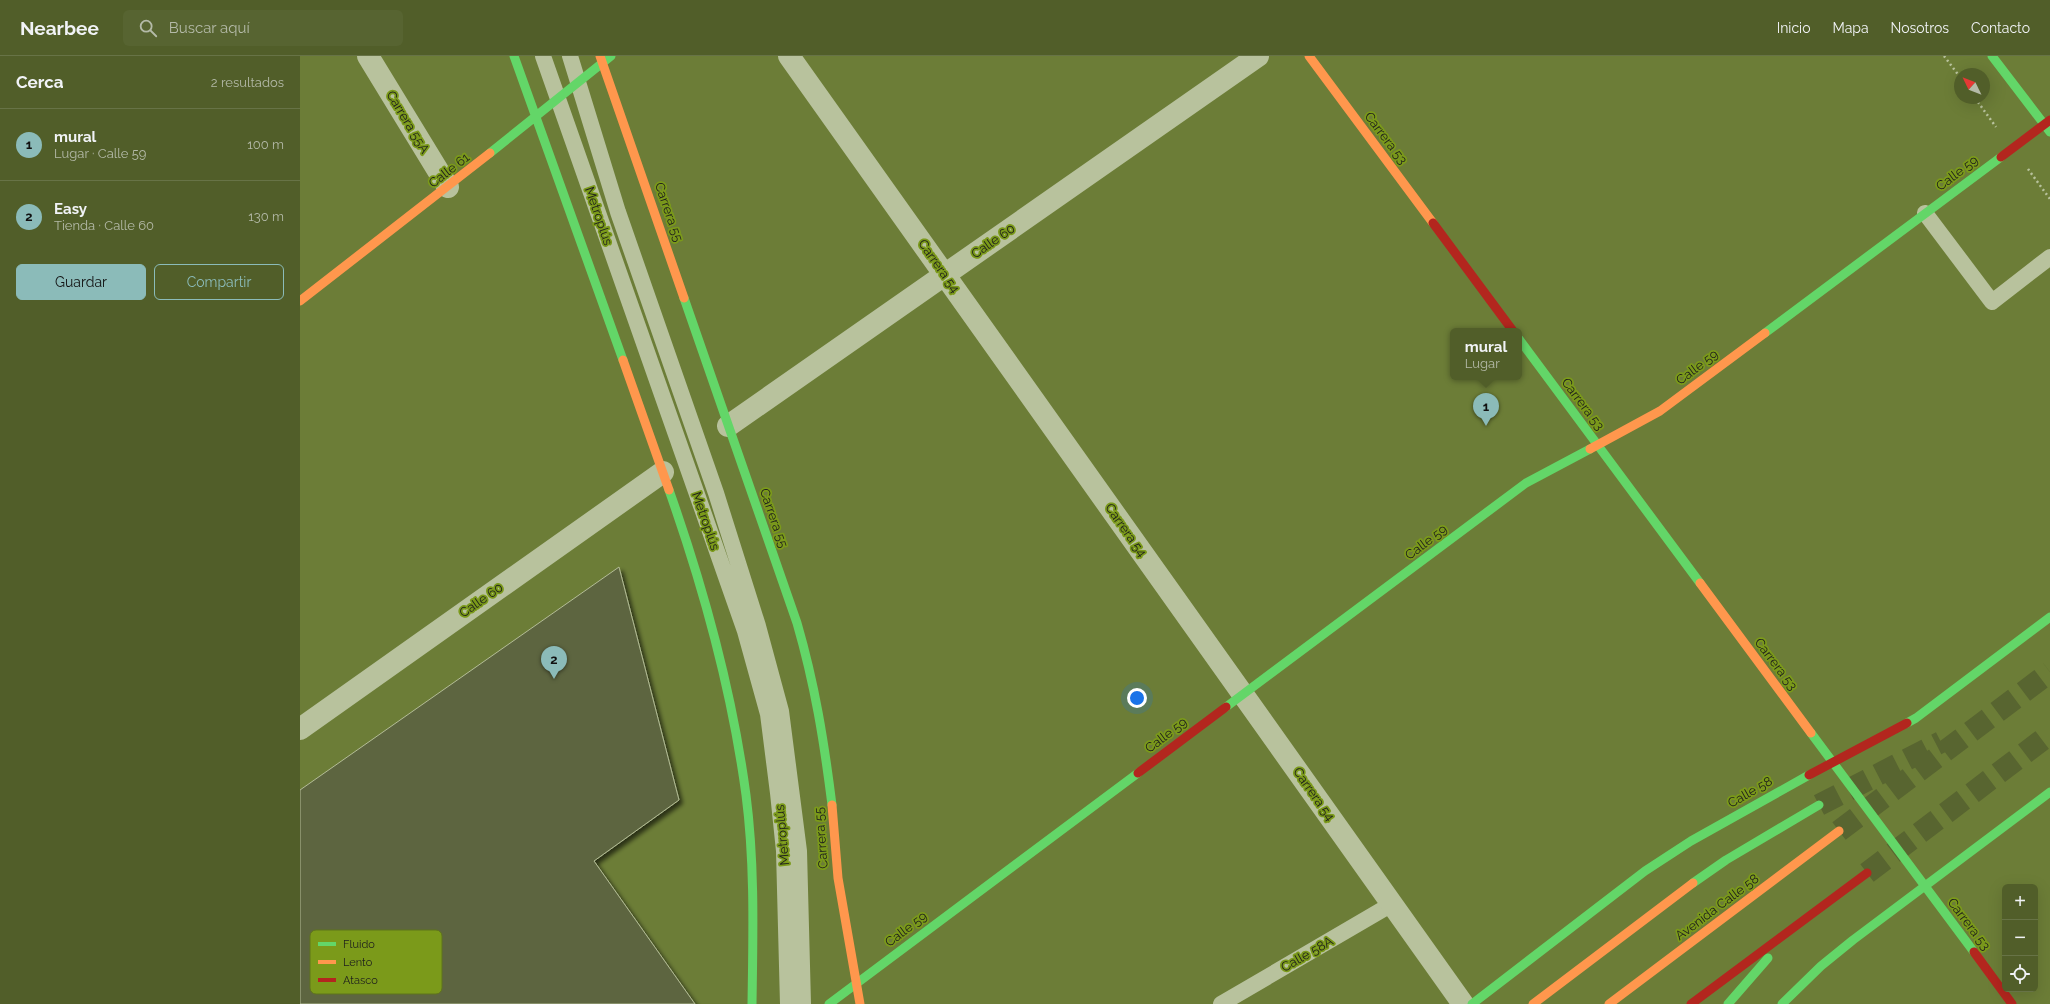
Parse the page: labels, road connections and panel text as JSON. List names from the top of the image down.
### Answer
{
  "streets": {
    "main road": [
      "Carrera 53",
      "Calle 61",
      "Calle 59",
      "Carrera 55",
      "Calle 58",
      "Avenida Calle 58"
    ],
    "street": ["Carrera 55A", "Calle 60", "Carrera 54"],
    "lane": ["Metroplús", "Calle 58A"]
  },
  "crossings": [
    ["Carrera 55A", "Calle 61"],
    ["Carrera 53", "Calle 59"],
    ["Carrera 53", "Calle 58"],
    ["Calle 61", "Carrera 55"],
    ["Calle 61", "Metroplús"],
    ["Calle 59", "Carrera 55"],
    ["Calle 59", "Carrera 54"],
    ["Carrera 55", "Calle 60"],
    ["Calle 60", "Carrera 54"],
    ["Carrera 54", "Calle 58A"]
  ],
  "legend": ["Fluido", "Lento", "Atasco"],
  "north": "top left",
  "page": {
    "header": "Nearbee",
    "search": "Buscar aquí",
    "nav": [
      "Inicio",
      "Mapa",
      "Nosotros",
      "Contacto"
    ],
    "heading": ["Cerca", "2 resultados"],
    "list": [
      {
        "mark": "1",
        "name": "mural",
        "note": "Lugar · Calle 59",
        "value": "100 m"
      },
      {
        "mark": "2",
        "name": "Easy",
        "note": "Tienda · Calle 60",
        "value": "130 m"
      }
    ],
    "buttons": ["Guardar", "Compartir"],
    "popup": ["mural", "Lugar"],
    "pins": ["1", "2"],
    "map_buttons": ["+", "−"]
  }
}
